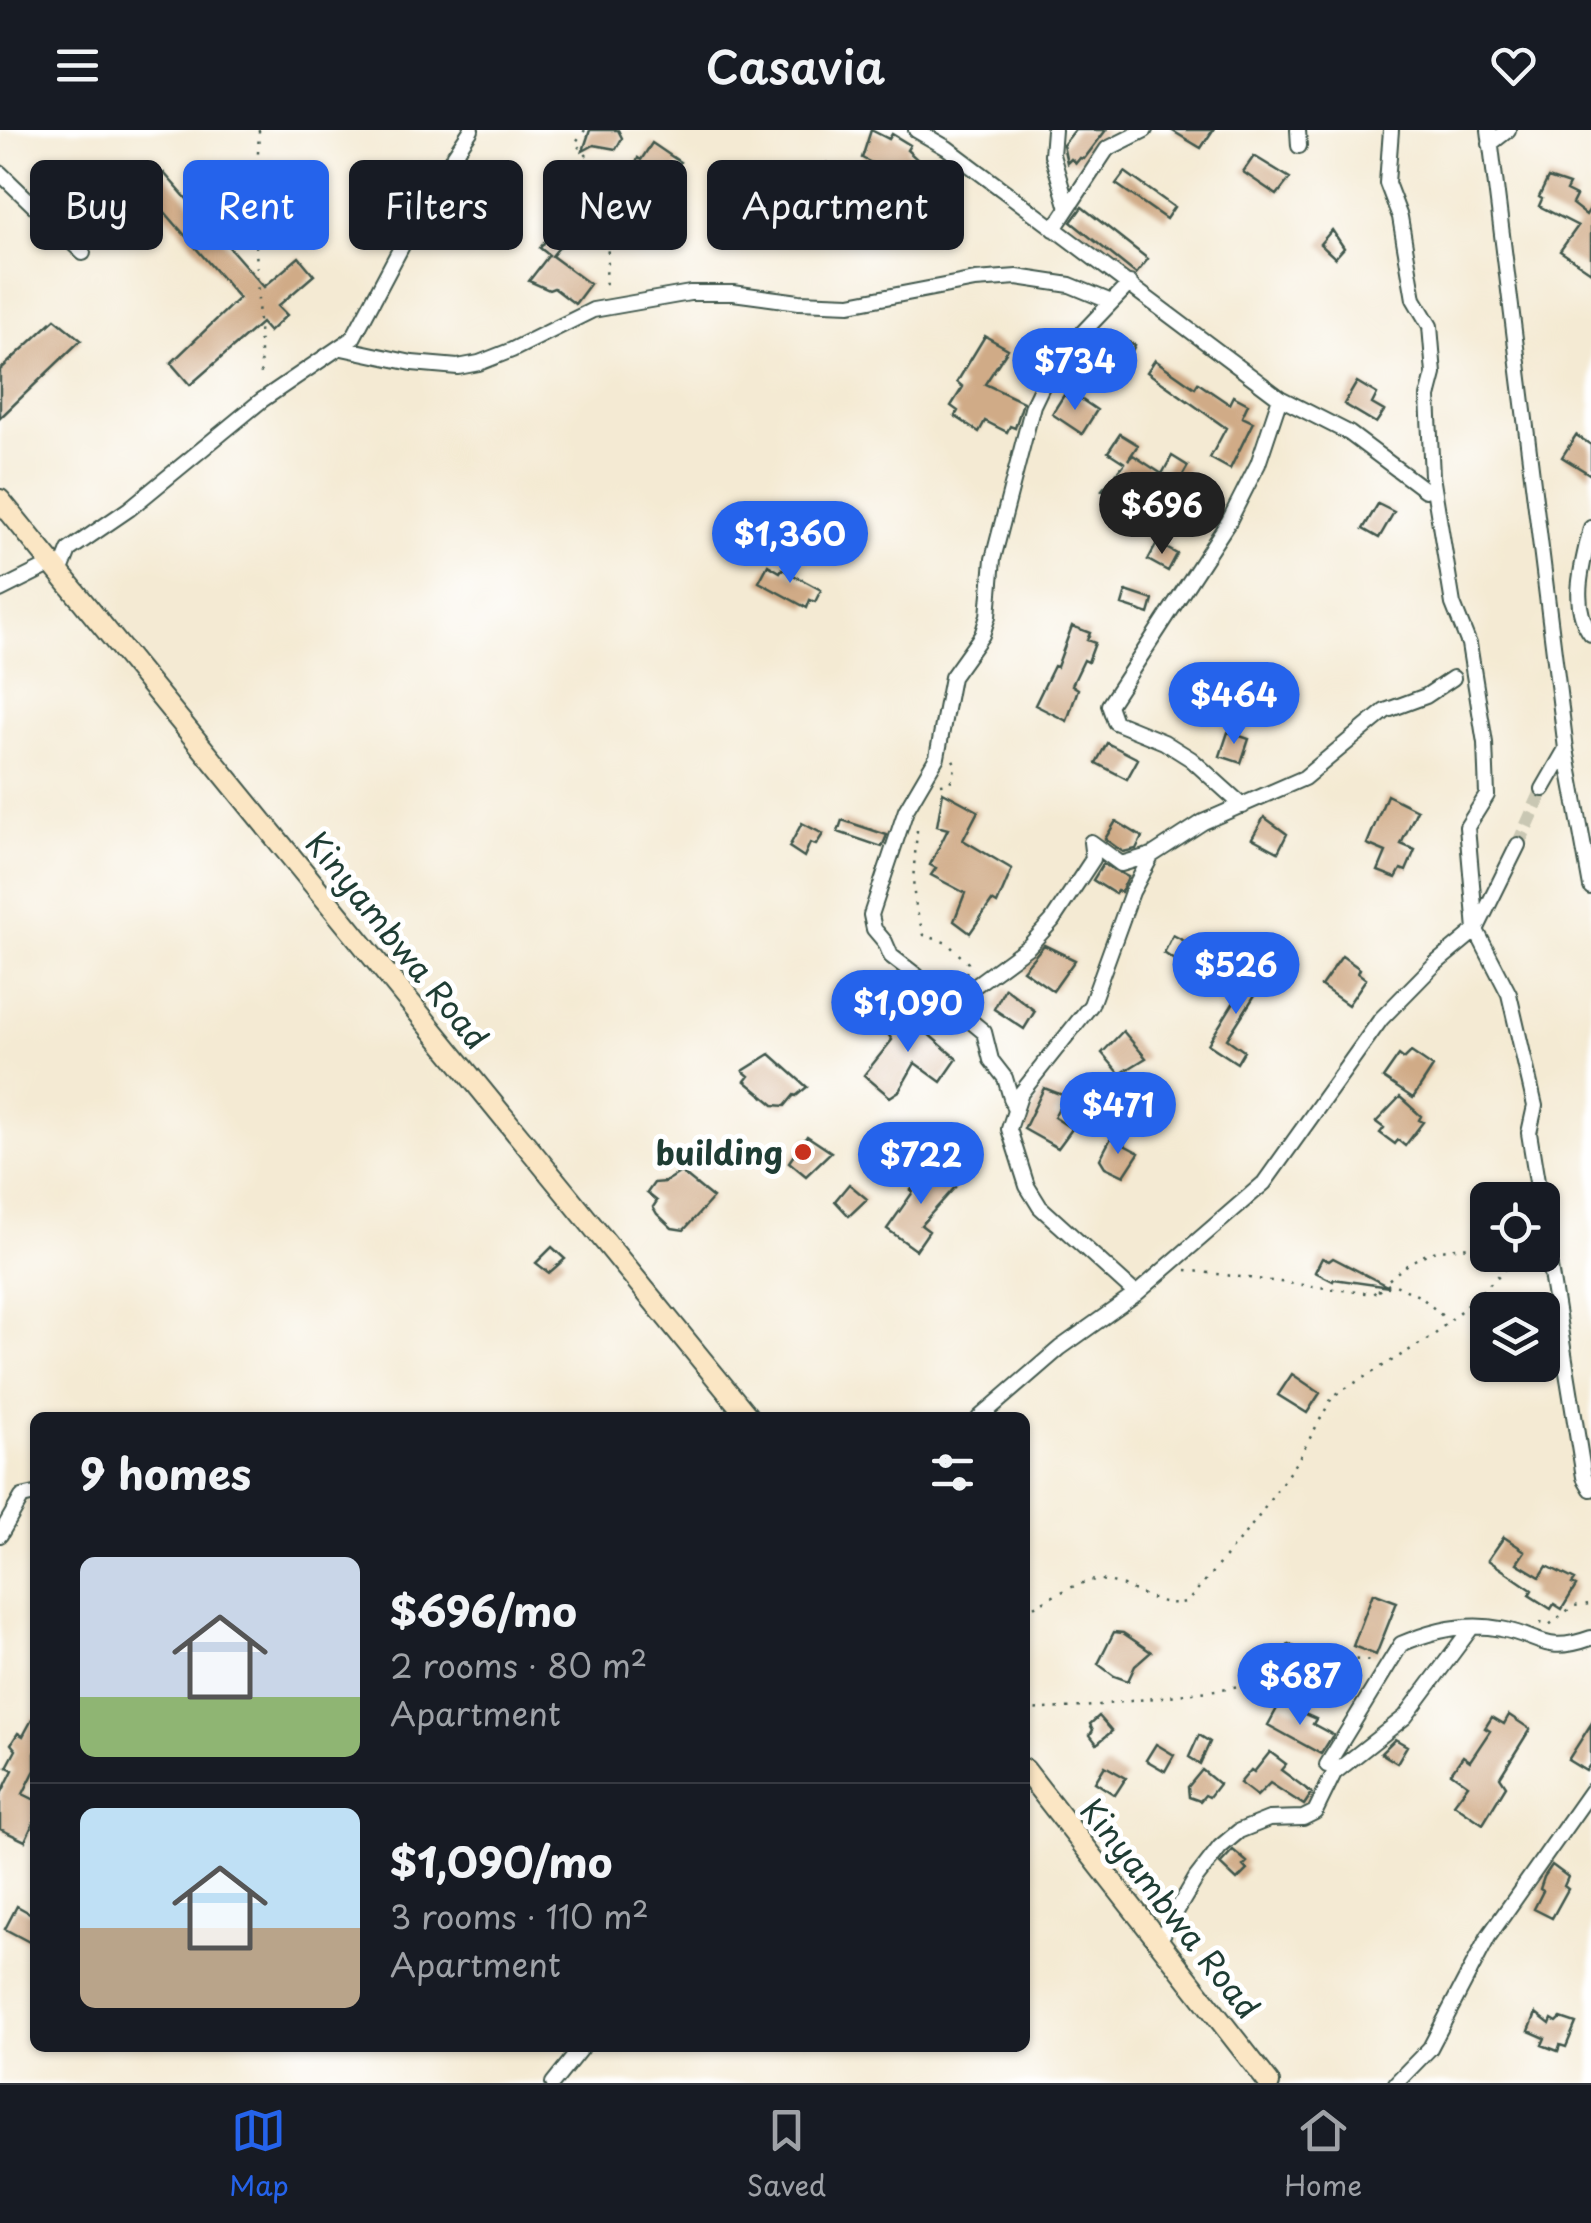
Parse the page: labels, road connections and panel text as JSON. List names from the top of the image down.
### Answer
{
  "streets": {
    "street": ["Kinyambwa Road"]
  },
  "places": ["building"],
  "page": {
    "header": "Casavia",
    "chip": [
      "Buy",
      "Rent",
      "Filters",
      "New",
      "Apartment"
    ],
    "price": [
      "$734",
      "$696",
      "$1,360",
      "$464",
      "$526",
      "$1,090",
      "$471",
      "$722",
      "$687"
    ],
    "heading": "9 homes",
    "list": [
      {
        "name": "$696/mo",
        "note": "2 rooms · 80 m² · Apartment"
      },
      {
        "name": "$1,090/mo",
        "note": "3 rooms · 110 m² · Apartment"
      }
    ],
    "tabs": ["Map", "Saved", "Home"]
  }
}
